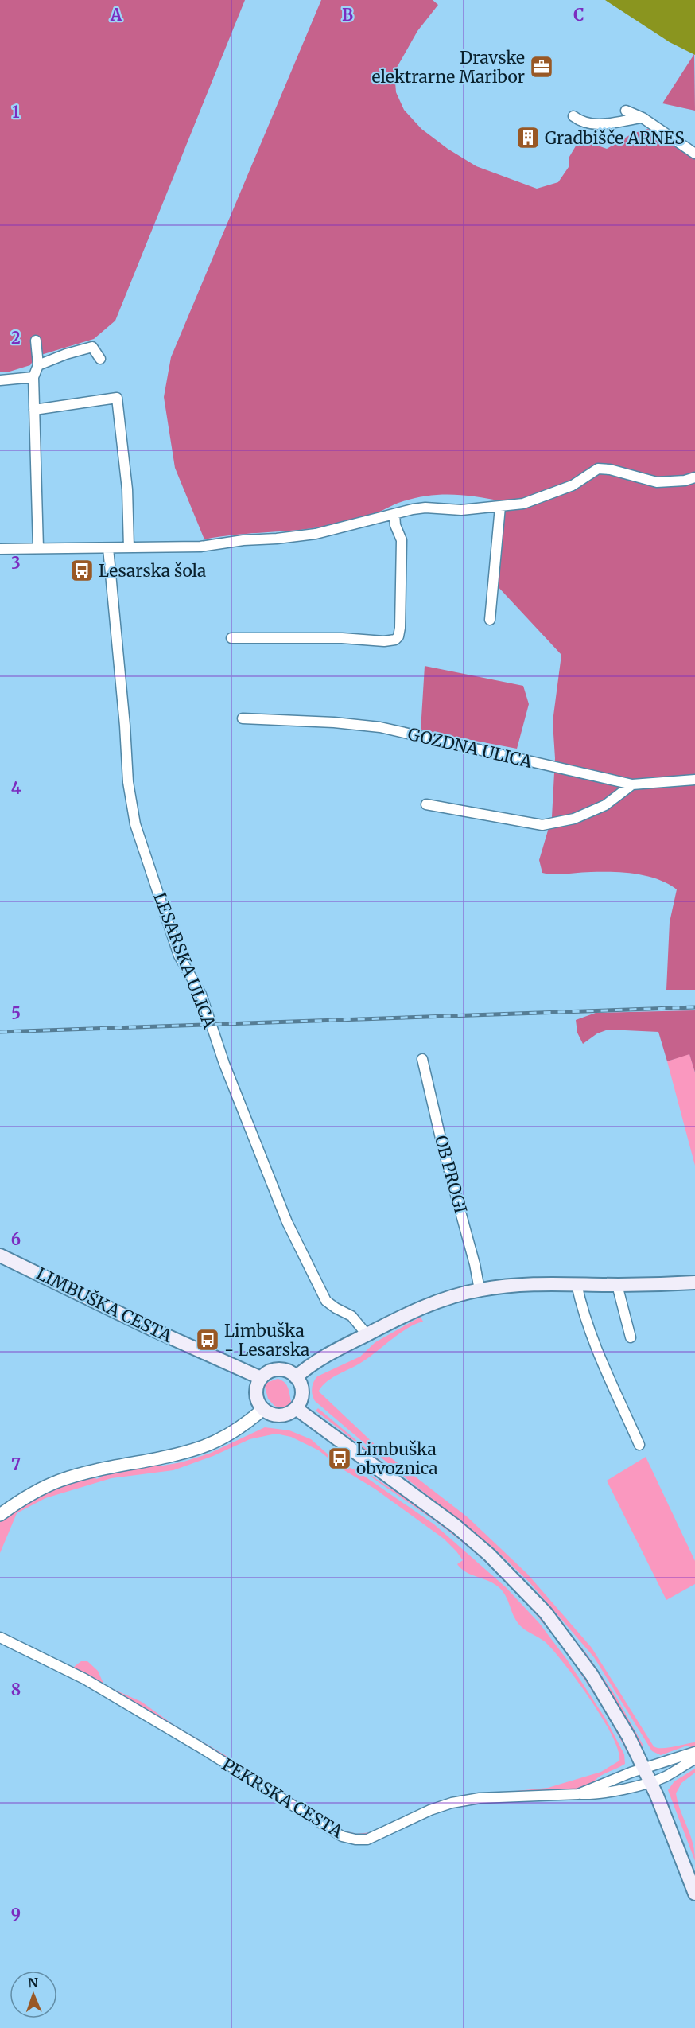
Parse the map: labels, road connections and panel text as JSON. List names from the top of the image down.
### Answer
{
  "streets": {
    "main road": ["LIMBUŠKA CESTA"],
    "street": [
      "GOZDNA ULICA",
      "LESARSKA ULICA",
      "OB PROGI",
      "PEKRSKA CESTA"
    ]
  },
  "places": {
    "office": ["Dravske elektrarne Maribor"],
    "building": ["Gradbišče ARNES"],
    "bus stop": ["Lesarska šola", "Limbuška - Lesarska", "Limbuška obvoznica"]
  },
  "north": "top",
  "grid": {
    "columns": ["A", "B", "C"],
    "rows": [
      "1",
      "2",
      "3",
      "4",
      "5",
      "6",
      "7",
      "8",
      "9"
    ]
  }
}
